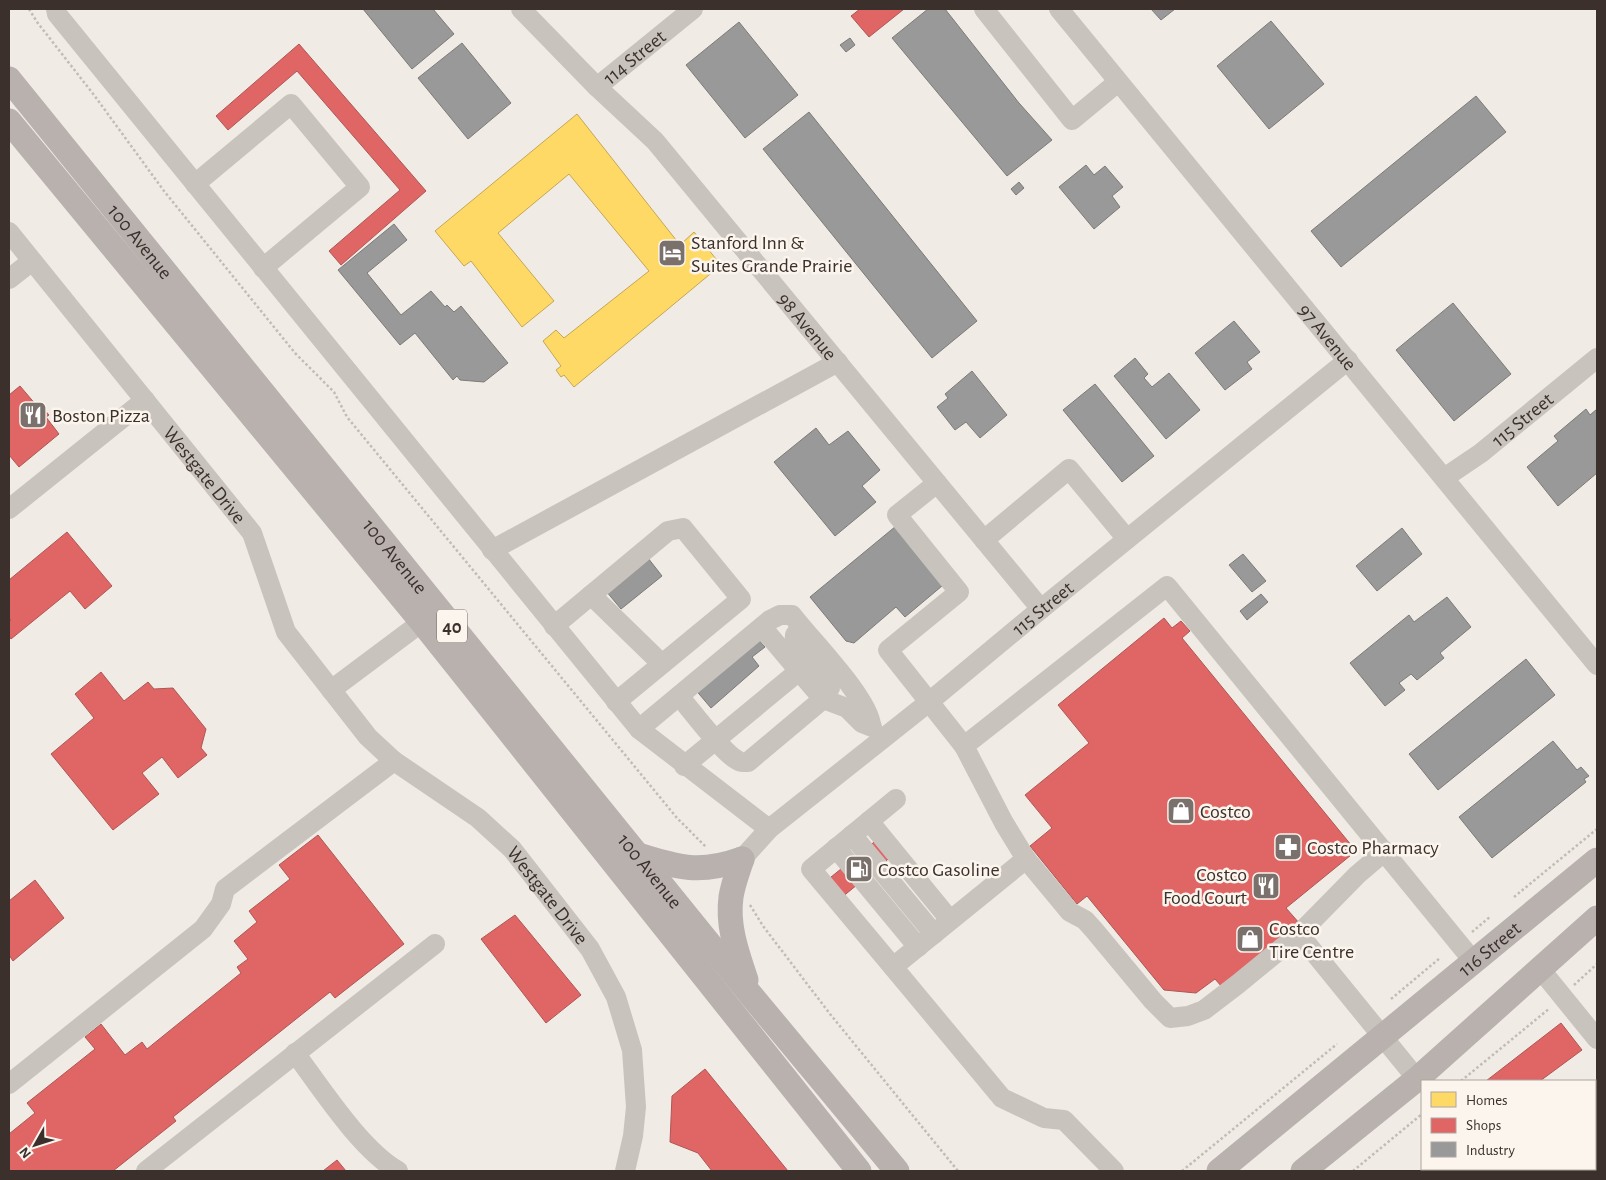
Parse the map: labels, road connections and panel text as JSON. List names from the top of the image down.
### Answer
{
  "streets": {
    "main road": ["100 Avenue", "40", "116 Street"],
    "street": [
      "114 Street",
      "98 Avenue",
      "97 Avenue",
      "115 Street",
      "Westgate Drive"
    ]
  },
  "crossings": [
    ["114 Street", "98 Avenue"],
    ["98 Avenue", "115 Street"],
    ["97 Avenue", "115 Street"]
  ],
  "places": {
    "hotel": ["Stanford Inn & Suites Grande Prairie"],
    "restaurant": ["Boston Pizza", "Costco Food Court"],
    "shop": ["Costco", "Costco Tire Centre"],
    "pharmacy": ["Costco Pharmacy"],
    "fuel station": ["Costco Gasoline"]
  },
  "legend": ["Homes", "Shops", "Industry"],
  "north": "bottom left"
}
